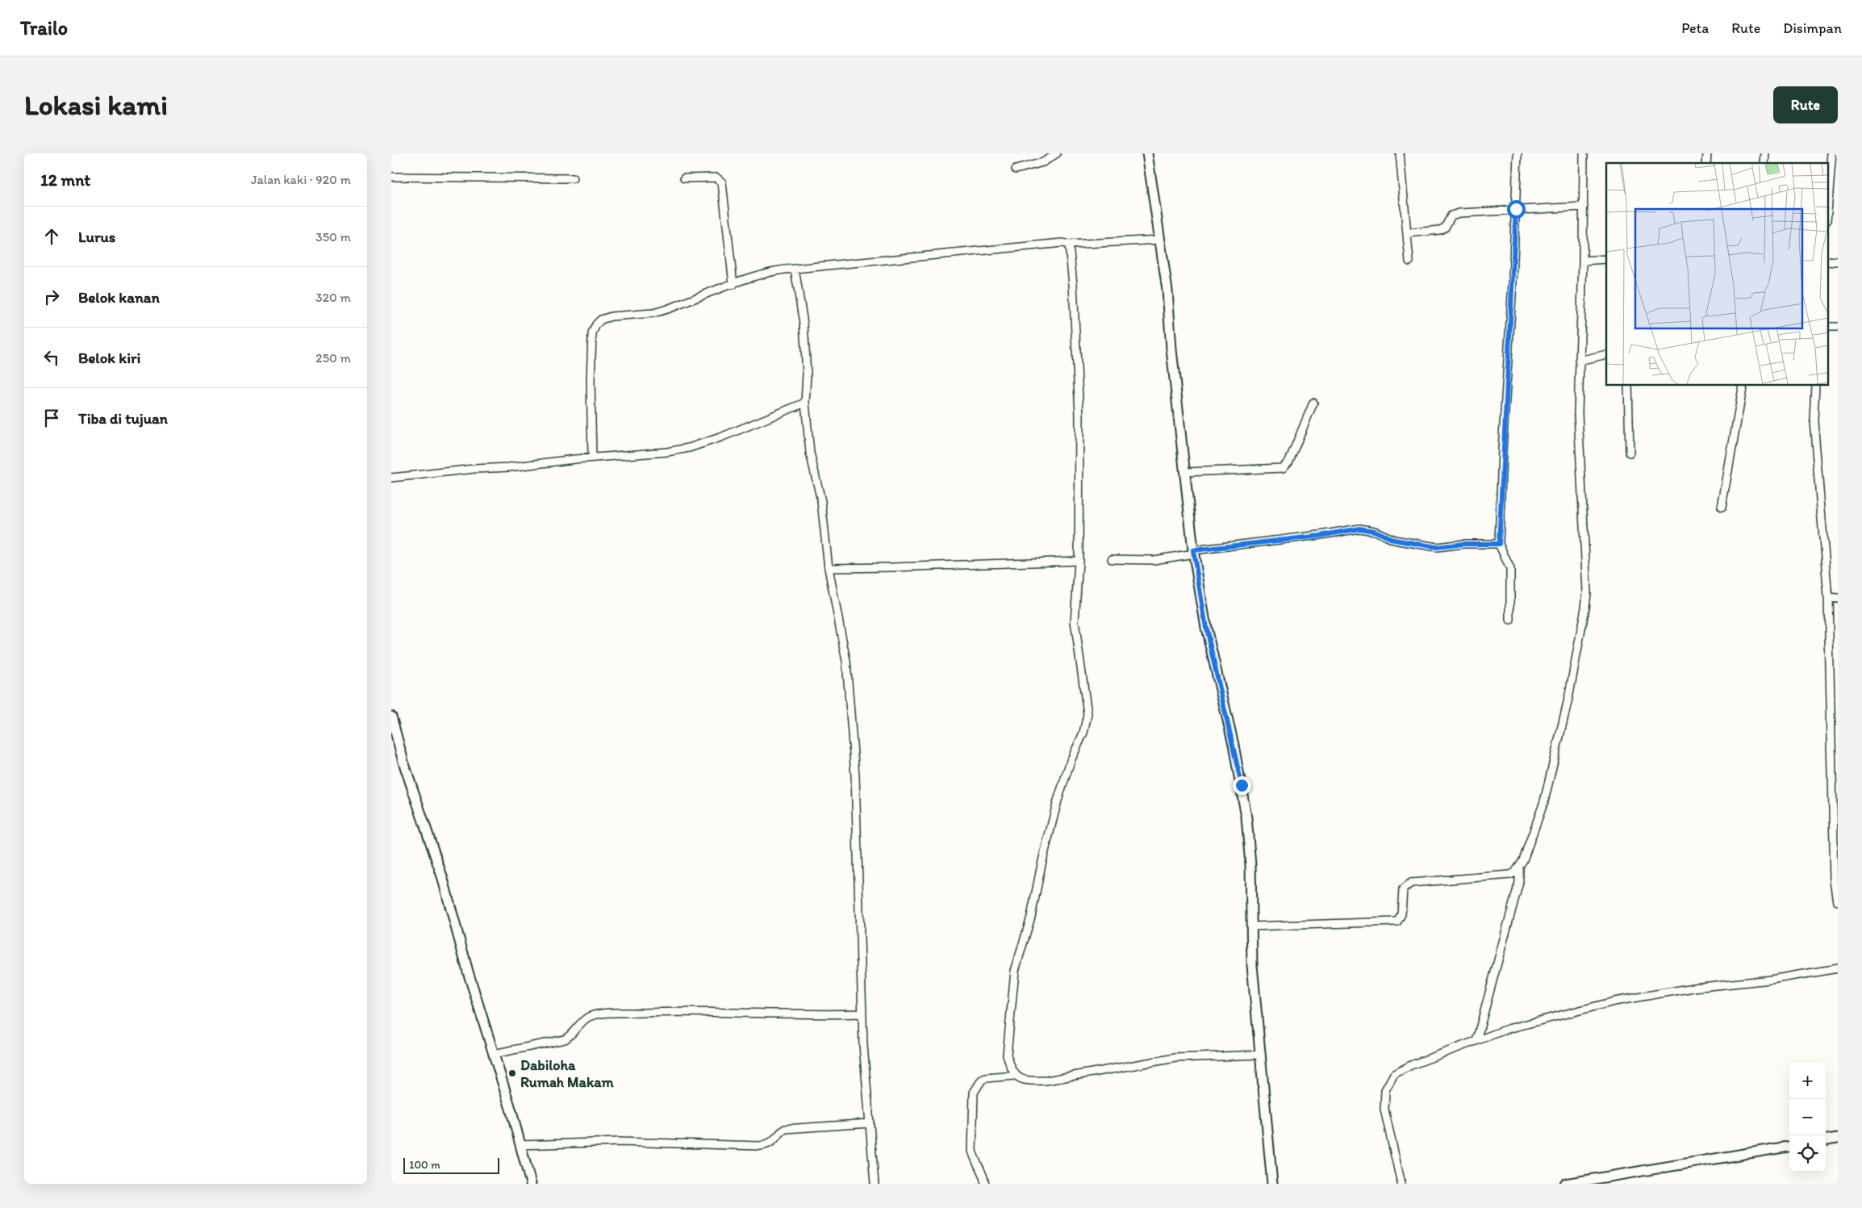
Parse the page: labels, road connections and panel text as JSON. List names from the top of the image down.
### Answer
{
  "places": ["Dabiloha Rumah Makam"],
  "scale_bar": "100 m",
  "page": {
    "header": "Trailo",
    "nav": ["Peta", "Rute", "Disimpan"],
    "buttons": "Rute",
    "title": "Lokasi kami",
    "heading": ["12 mnt", "Jalan kaki · 920 m"],
    "list": [
      ["Lurus", "350 m"],
      ["Belok kanan", "320 m"],
      ["Belok kiri", "250 m"],
      "Tiba di tujuan"
    ],
    "map_buttons": ["+", "−"],
    "scale": "100 m"
  }
}
